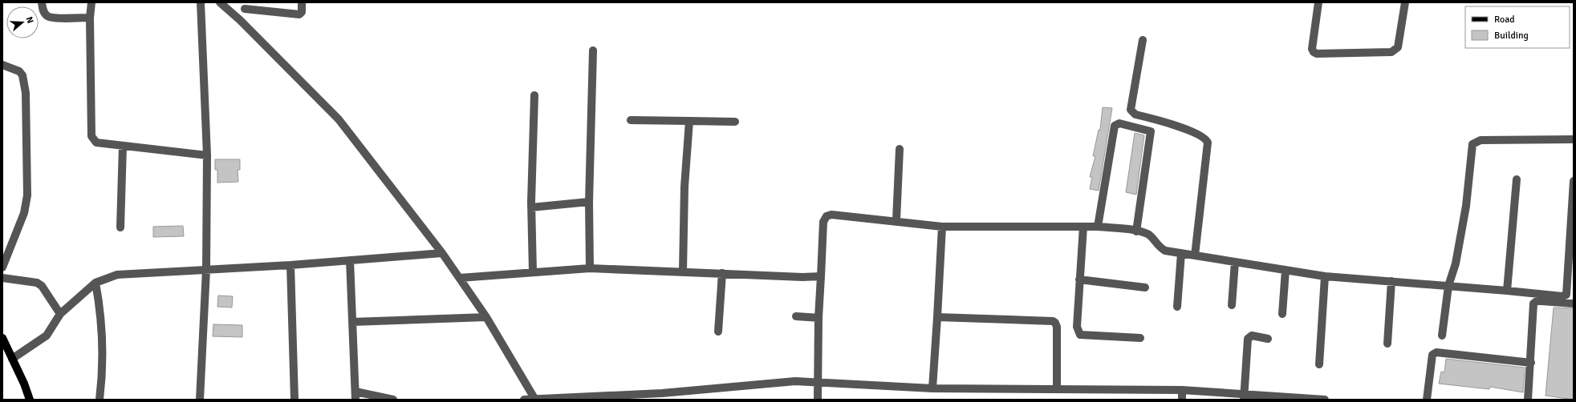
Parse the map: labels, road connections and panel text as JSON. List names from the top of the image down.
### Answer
{
  "legend": ["Road", "Building"],
  "north": "right"
}
